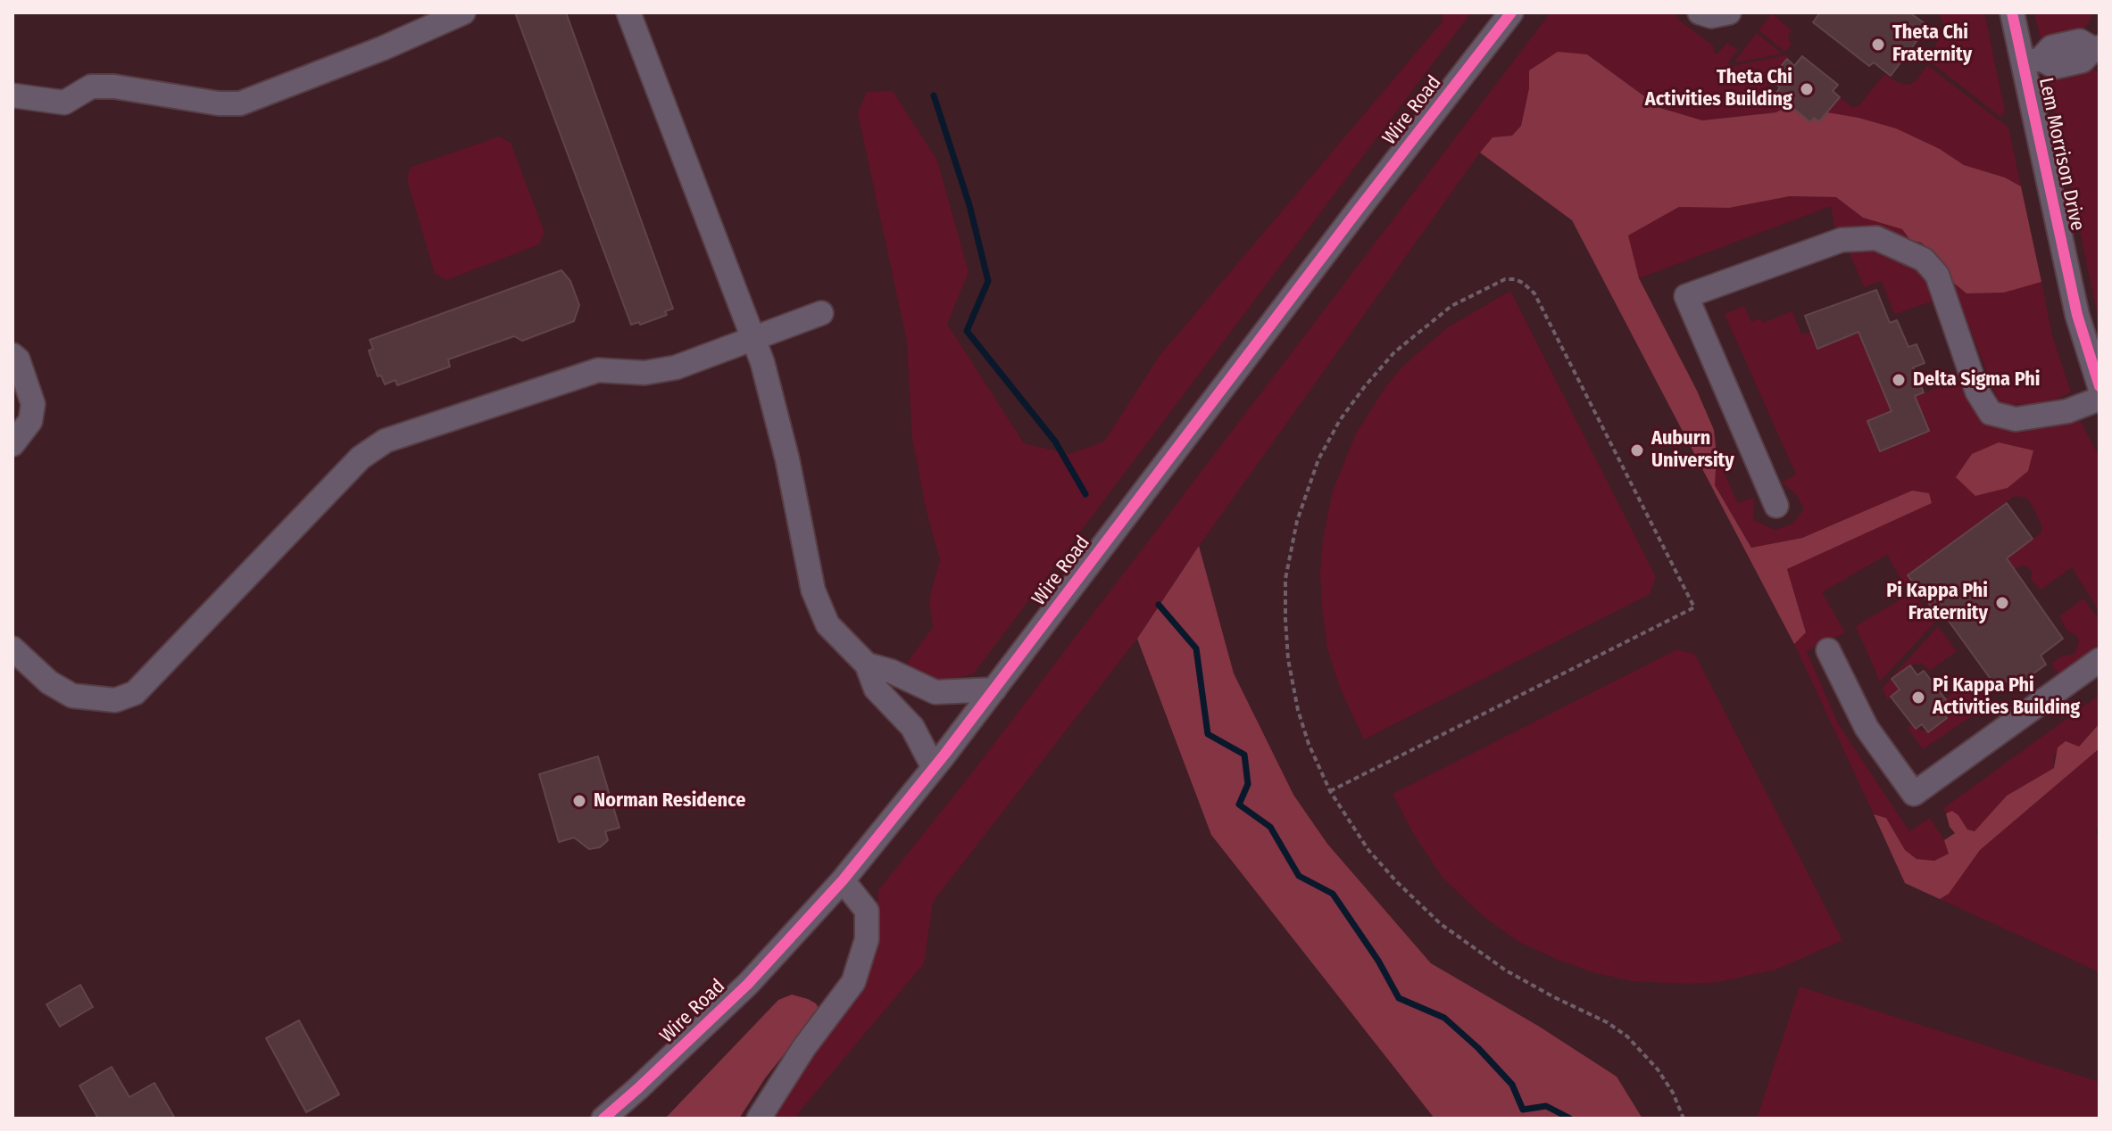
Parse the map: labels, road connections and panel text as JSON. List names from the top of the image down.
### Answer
{
  "streets": {
    "street": ["Wire Road", "Lem Morrison Drive"]
  },
  "places": [
    "Theta Chi Fraternity",
    "Theta Chi Activities Building",
    "Delta Sigma Phi",
    "Auburn University",
    "Pi Kappa Phi Fraternity",
    "Pi Kappa Phi Activities Building",
    "Norman Residence"
  ]
}
